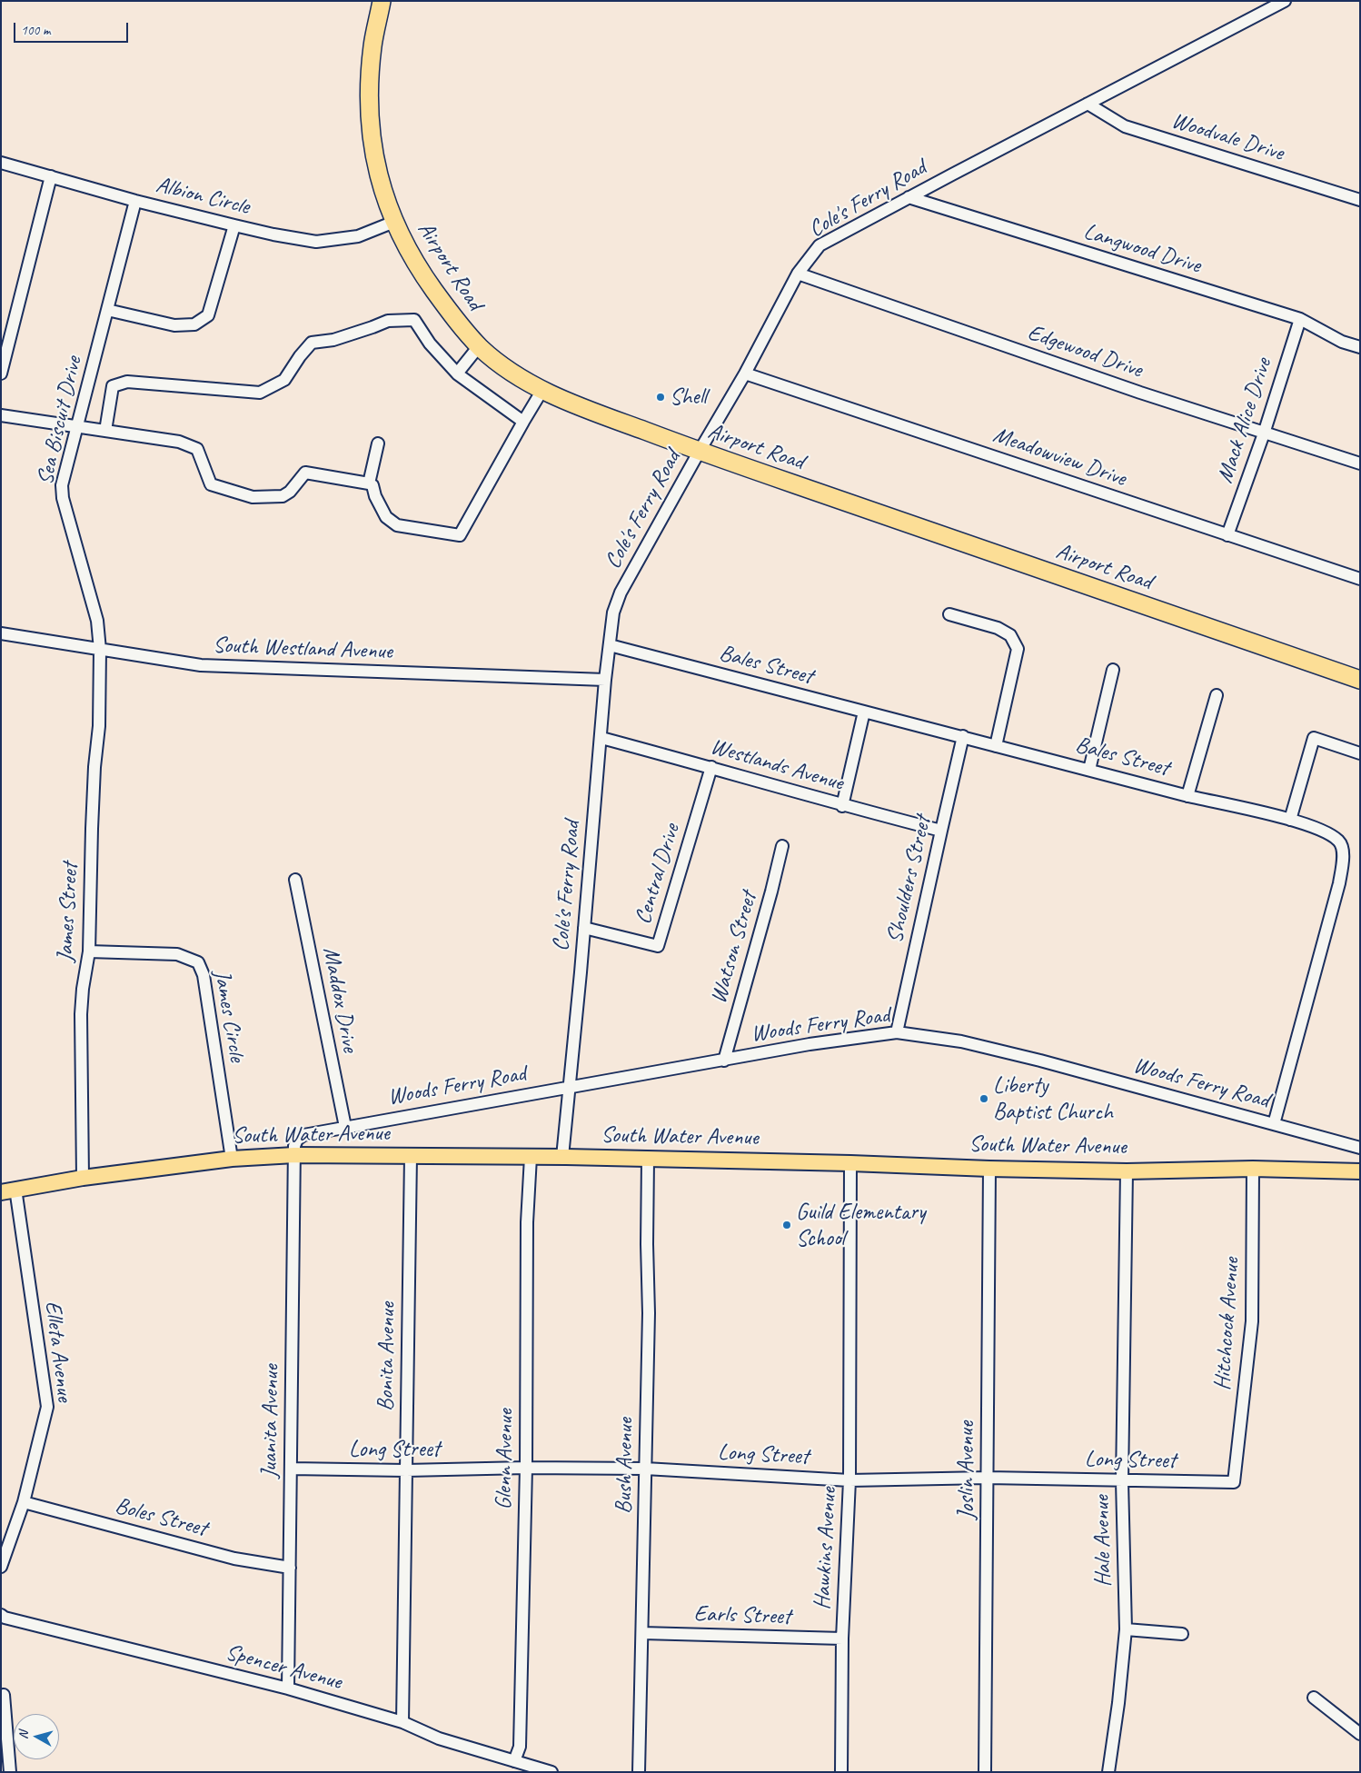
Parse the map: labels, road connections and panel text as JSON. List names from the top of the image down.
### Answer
{
  "streets": {
    "highway": ["Airport Road"],
    "main road": ["South Water Avenue"],
    "street": [
      "Woodvale Drive",
      "Albion Circle",
      "Cole's Ferry Road",
      "Langwood Drive",
      "Edgewood Drive",
      "Sea Biscuit Drive",
      "Mack Alice Drive",
      "Meadowview Drive",
      "South Westland Avenue",
      "Bales Street",
      "Westlands Avenue",
      "Central Drive",
      "Shoulders Street",
      "James Street",
      "Watson Street",
      "Maddox Drive",
      "James Circle",
      "Woods Ferry Road",
      "Hitchcock Avenue",
      "Elleta Avenue",
      "Bonita Avenue",
      "Juanita Avenue",
      "Long Street",
      "Glenn Avenue",
      "Bush Avenue",
      "Joslin Avenue",
      "Boles Street",
      "Hale Avenue",
      "Hawkins Avenue",
      "Earls Street",
      "Spencer Avenue"
    ]
  },
  "crossings": [
    ["Woodvale Drive", "Cole's Ferry Road"],
    ["Albion Circle", "Airport Road"],
    ["Albion Circle", "Sea Biscuit Drive"],
    ["Cole's Ferry Road", "Langwood Drive"],
    ["Cole's Ferry Road", "Airport Road"],
    ["Cole's Ferry Road", "Edgewood Drive"],
    ["Cole's Ferry Road", "Meadowview Drive"],
    ["Cole's Ferry Road", "South Westland Avenue"],
    ["Cole's Ferry Road", "Bales Street"],
    ["Cole's Ferry Road", "Westlands Avenue"],
    ["Cole's Ferry Road", "Central Drive"],
    ["Cole's Ferry Road", "Woods Ferry Road"],
    ["Cole's Ferry Road", "South Water Avenue"],
    ["Langwood Drive", "Mack Alice Drive"],
    ["Edgewood Drive", "Mack Alice Drive"],
    ["Sea Biscuit Drive", "South Westland Avenue"],
    ["Sea Biscuit Drive", "James Street"],
    ["Mack Alice Drive", "Meadowview Drive"],
    ["South Westland Avenue", "James Street"],
    ["Bales Street", "Shoulders Street"],
    ["Bales Street", "Woods Ferry Road"],
    ["Westlands Avenue", "Central Drive"],
    ["Westlands Avenue", "Shoulders Street"],
    ["Shoulders Street", "Woods Ferry Road"],
    ["James Street", "James Circle"],
    ["James Street", "South Water Avenue"],
    ["Watson Street", "Woods Ferry Road"],
    ["Maddox Drive", "Woods Ferry Road"],
    ["James Circle", "South Water Avenue"],
    ["Woods Ferry Road", "South Water Avenue"],
    ["Woods Ferry Road", "Juanita Avenue"],
    ["South Water Avenue", "Hitchcock Avenue"],
    ["South Water Avenue", "Elleta Avenue"],
    ["South Water Avenue", "Bonita Avenue"],
    ["South Water Avenue", "Juanita Avenue"],
    ["South Water Avenue", "Glenn Avenue"],
    ["South Water Avenue", "Bush Avenue"],
    ["South Water Avenue", "Joslin Avenue"],
    ["South Water Avenue", "Hale Avenue"],
    ["South Water Avenue", "Hawkins Avenue"],
    ["Hitchcock Avenue", "Long Street"],
    ["Elleta Avenue", "Boles Street"],
    ["Bonita Avenue", "Long Street"],
    ["Bonita Avenue", "Spencer Avenue"],
    ["Juanita Avenue", "Long Street"],
    ["Juanita Avenue", "Boles Street"],
    ["Juanita Avenue", "Spencer Avenue"],
    ["Long Street", "Glenn Avenue"],
    ["Long Street", "Bush Avenue"],
    ["Long Street", "Joslin Avenue"],
    ["Long Street", "Hale Avenue"],
    ["Long Street", "Hawkins Avenue"],
    ["Glenn Avenue", "Spencer Avenue"],
    ["Bush Avenue", "Earls Street"],
    ["Hawkins Avenue", "Earls Street"]
  ],
  "places": ["Shell", "Liberty Baptist Church", "Guild Elementary School"],
  "scale_bar": "100 m",
  "north": "left"
}
